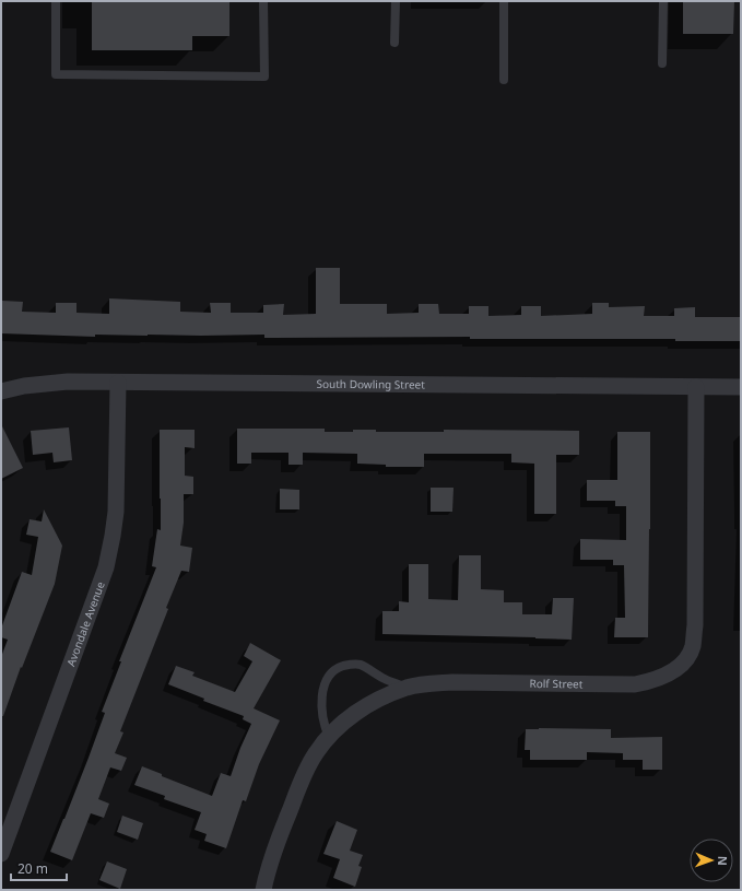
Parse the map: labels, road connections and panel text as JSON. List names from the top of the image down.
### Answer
{
  "streets": {
    "street": ["South Dowling Street", "Avondale Avenue", "Rolf Street"]
  },
  "crossings": [
    ["South Dowling Street", "Avondale Avenue"],
    ["South Dowling Street", "Rolf Street"]
  ],
  "scale_bar": "20 m",
  "north": "right"
}
